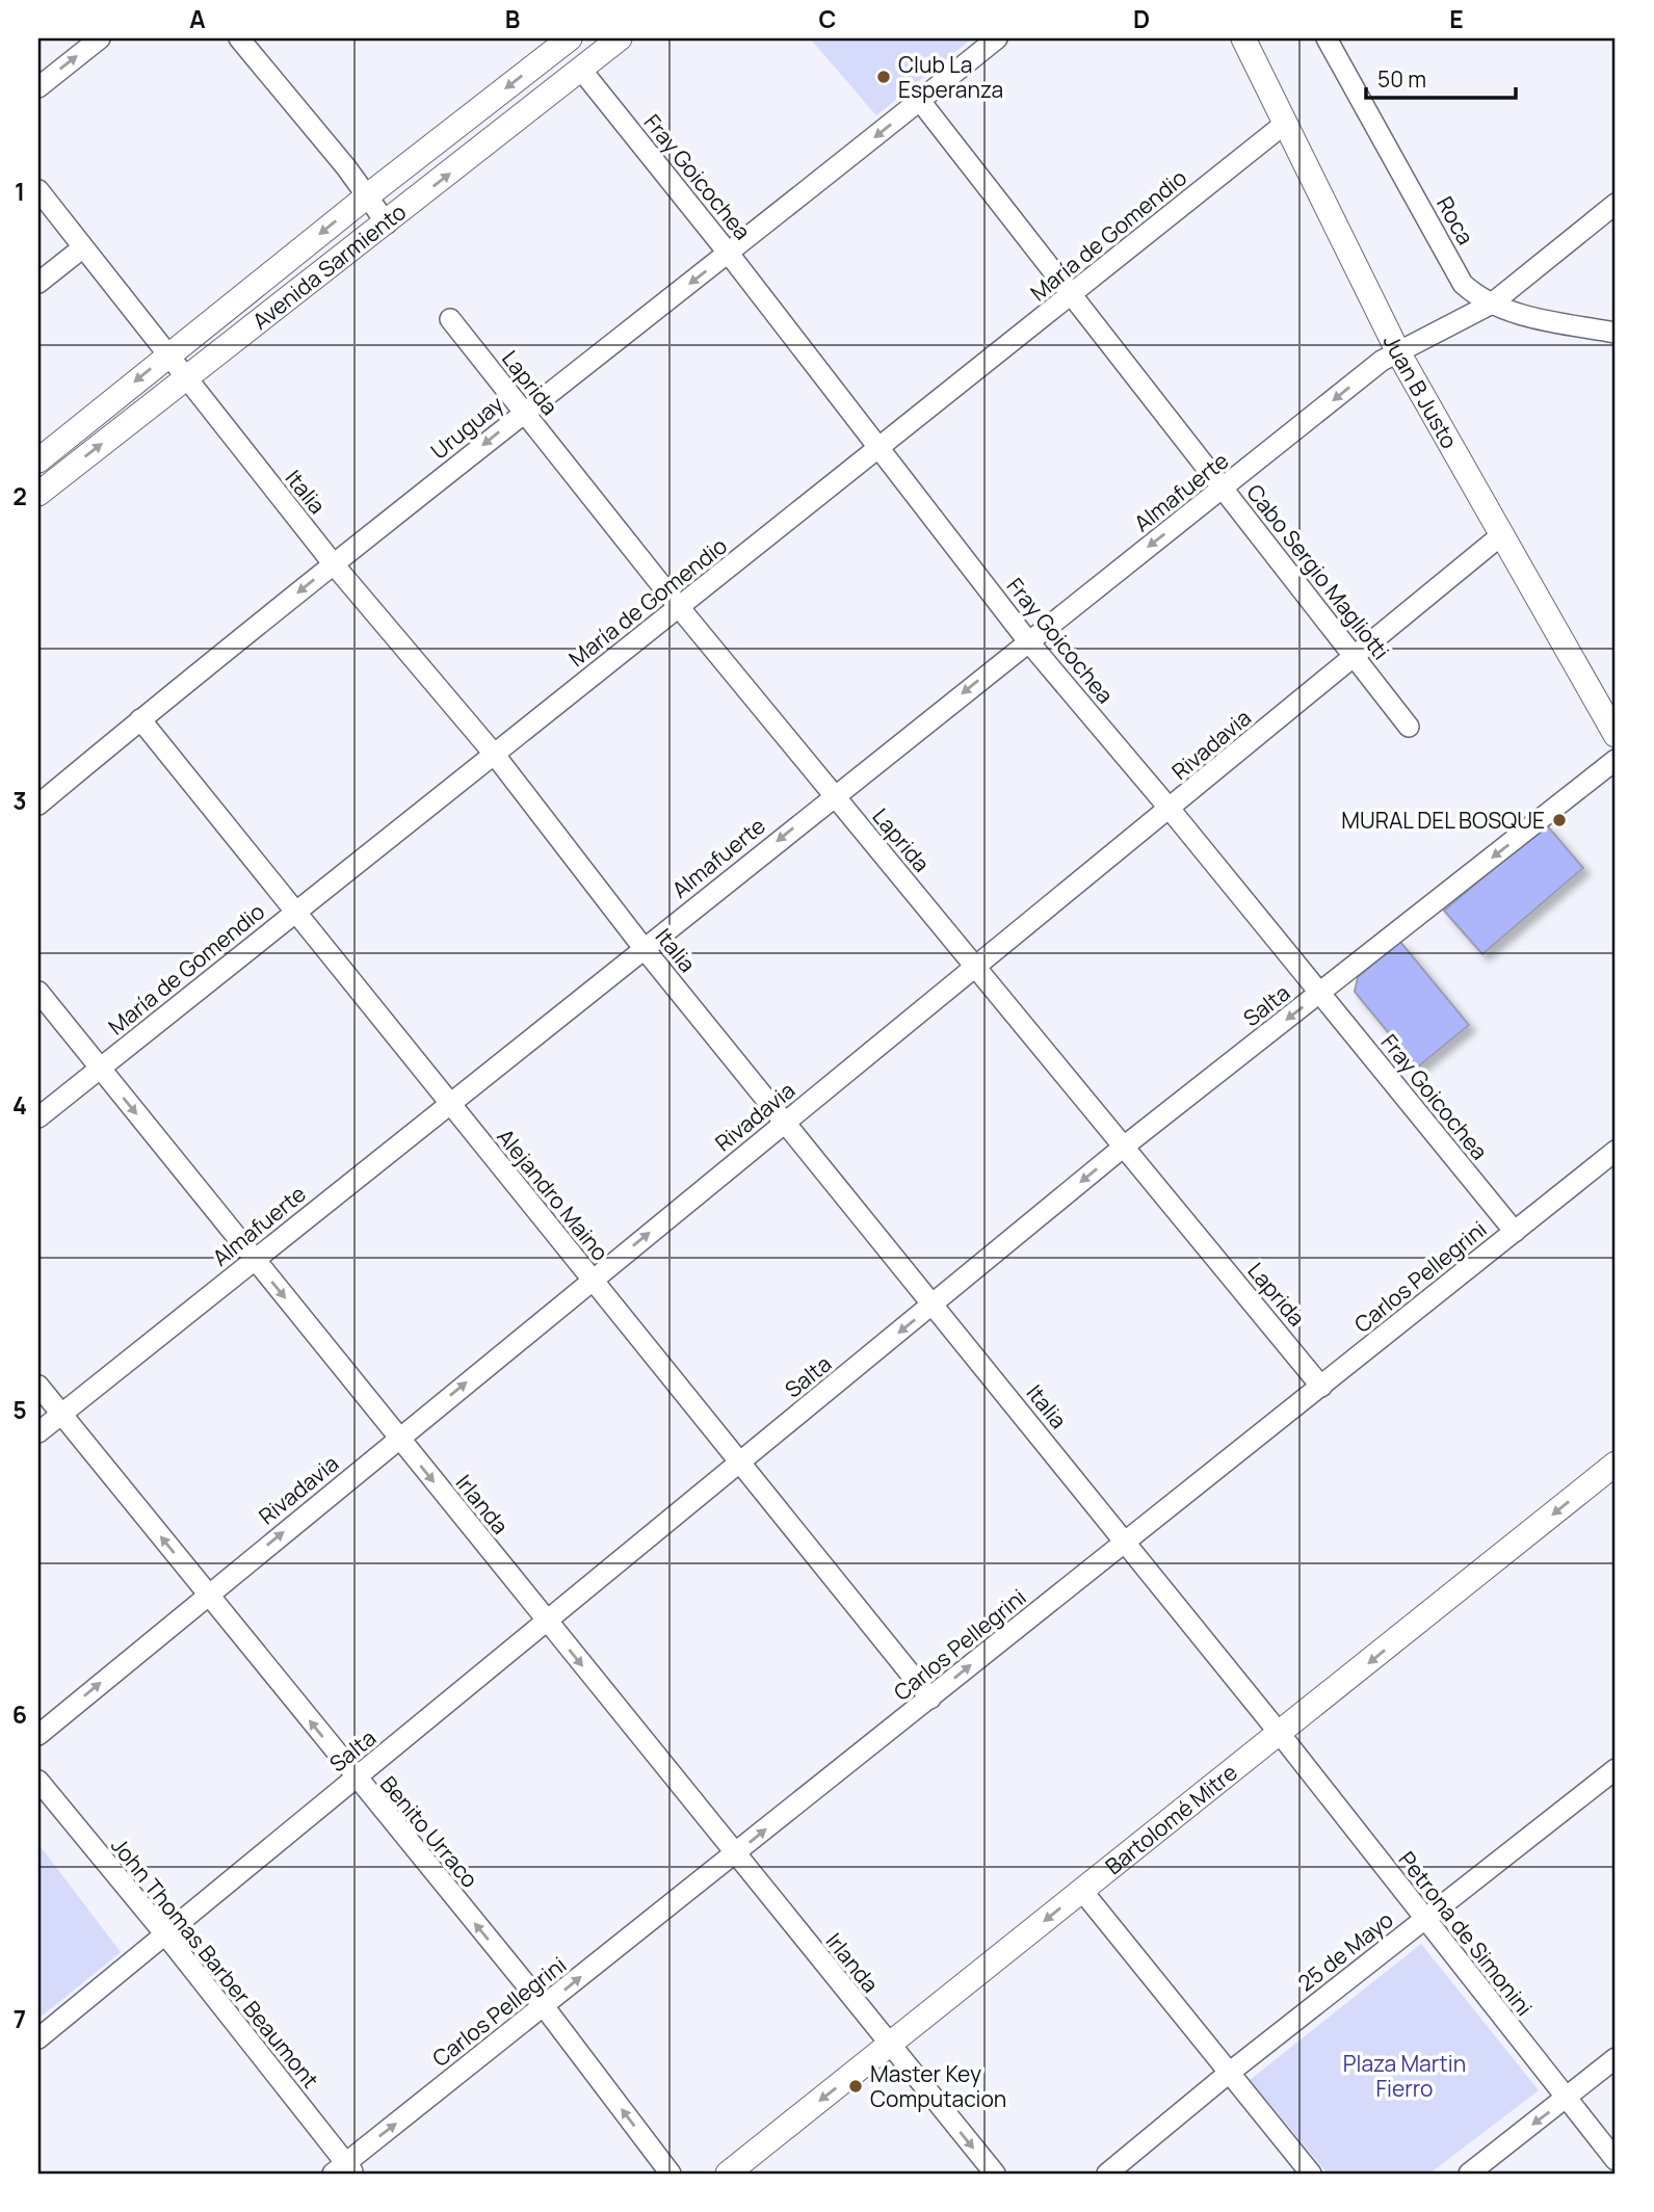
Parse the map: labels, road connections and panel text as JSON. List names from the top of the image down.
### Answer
{
  "streets": {
    "main road": ["Avenida Sarmiento", "Juan B Justo", "Bartolomé Mitre"],
    "street": [
      "Fray Goicochea",
      "Roca",
      "María de Gomendio",
      "Laprida",
      "Uruguay",
      "Italia",
      "Almafuerte",
      "Cabo Sergio Magliotti",
      "Rivadavia",
      "Salta",
      "Alejandro Maino",
      "Carlos Pellegrini",
      "Irlanda",
      "Benito Urraco",
      "Petrona de Simonini",
      "25 de Mayo",
      "John Thomas Barber Beaumont"
    ]
  },
  "crossings": [
    ["Fray Goicochea", "María de Gomendio"],
    ["Fray Goicochea", "Avenida Sarmiento"],
    ["Fray Goicochea", "Uruguay"],
    ["Fray Goicochea", "Almafuerte"],
    ["Fray Goicochea", "Rivadavia"],
    ["Fray Goicochea", "Salta"],
    ["Fray Goicochea", "Carlos Pellegrini"],
    ["María de Gomendio", "Laprida"],
    ["María de Gomendio", "Juan B Justo"],
    ["María de Gomendio", "Italia"],
    ["María de Gomendio", "Cabo Sergio Magliotti"],
    ["María de Gomendio", "Alejandro Maino"],
    ["María de Gomendio", "Irlanda"],
    ["Avenida Sarmiento", "Italia"],
    ["Laprida", "Uruguay"],
    ["Laprida", "Almafuerte"],
    ["Laprida", "Rivadavia"],
    ["Laprida", "Salta"],
    ["Laprida", "Carlos Pellegrini"],
    ["Juan B Justo", "Almafuerte"],
    ["Juan B Justo", "Rivadavia"],
    ["Uruguay", "Italia"],
    ["Uruguay", "Cabo Sergio Magliotti"],
    ["Uruguay", "Alejandro Maino"],
    ["Italia", "Almafuerte"],
    ["Italia", "Rivadavia"],
    ["Italia", "Salta"],
    ["Italia", "Carlos Pellegrini"],
    ["Italia", "Bartolomé Mitre"],
    ["Italia", "Petrona de Simonini"],
    ["Almafuerte", "Cabo Sergio Magliotti"],
    ["Almafuerte", "Alejandro Maino"],
    ["Almafuerte", "Irlanda"],
    ["Almafuerte", "Benito Urraco"],
    ["Cabo Sergio Magliotti", "Rivadavia"],
    ["Rivadavia", "Alejandro Maino"],
    ["Rivadavia", "Irlanda"],
    ["Rivadavia", "Benito Urraco"],
    ["Salta", "Alejandro Maino"],
    ["Salta", "Irlanda"],
    ["Salta", "Benito Urraco"],
    ["Salta", "John Thomas Barber Beaumont"],
    ["Alejandro Maino", "Carlos Pellegrini"],
    ["Carlos Pellegrini", "Irlanda"],
    ["Carlos Pellegrini", "Benito Urraco"],
    ["Carlos Pellegrini", "John Thomas Barber Beaumont"],
    ["Irlanda", "Bartolomé Mitre"],
    ["Bartolomé Mitre", "Petrona de Simonini"],
    ["Petrona de Simonini", "25 de Mayo"]
  ],
  "one_way": [
    "Uruguay",
    "Almafuerte",
    "Rivadavia",
    "Salta",
    "Carlos Pellegrini",
    "Irlanda",
    "Bartolomé Mitre",
    "Benito Urraco"
  ],
  "parks": ["Plaza Martin Fierro"],
  "places": ["Club La Esperanza", "MURAL DEL BOSQUE", "Master Key Computacion"],
  "scale_bar": "50 m",
  "grid": {
    "columns": [
      "A",
      "B",
      "C",
      "D",
      "E"
    ],
    "rows": [
      "1",
      "2",
      "3",
      "4",
      "5",
      "6",
      "7"
    ]
  }
}
